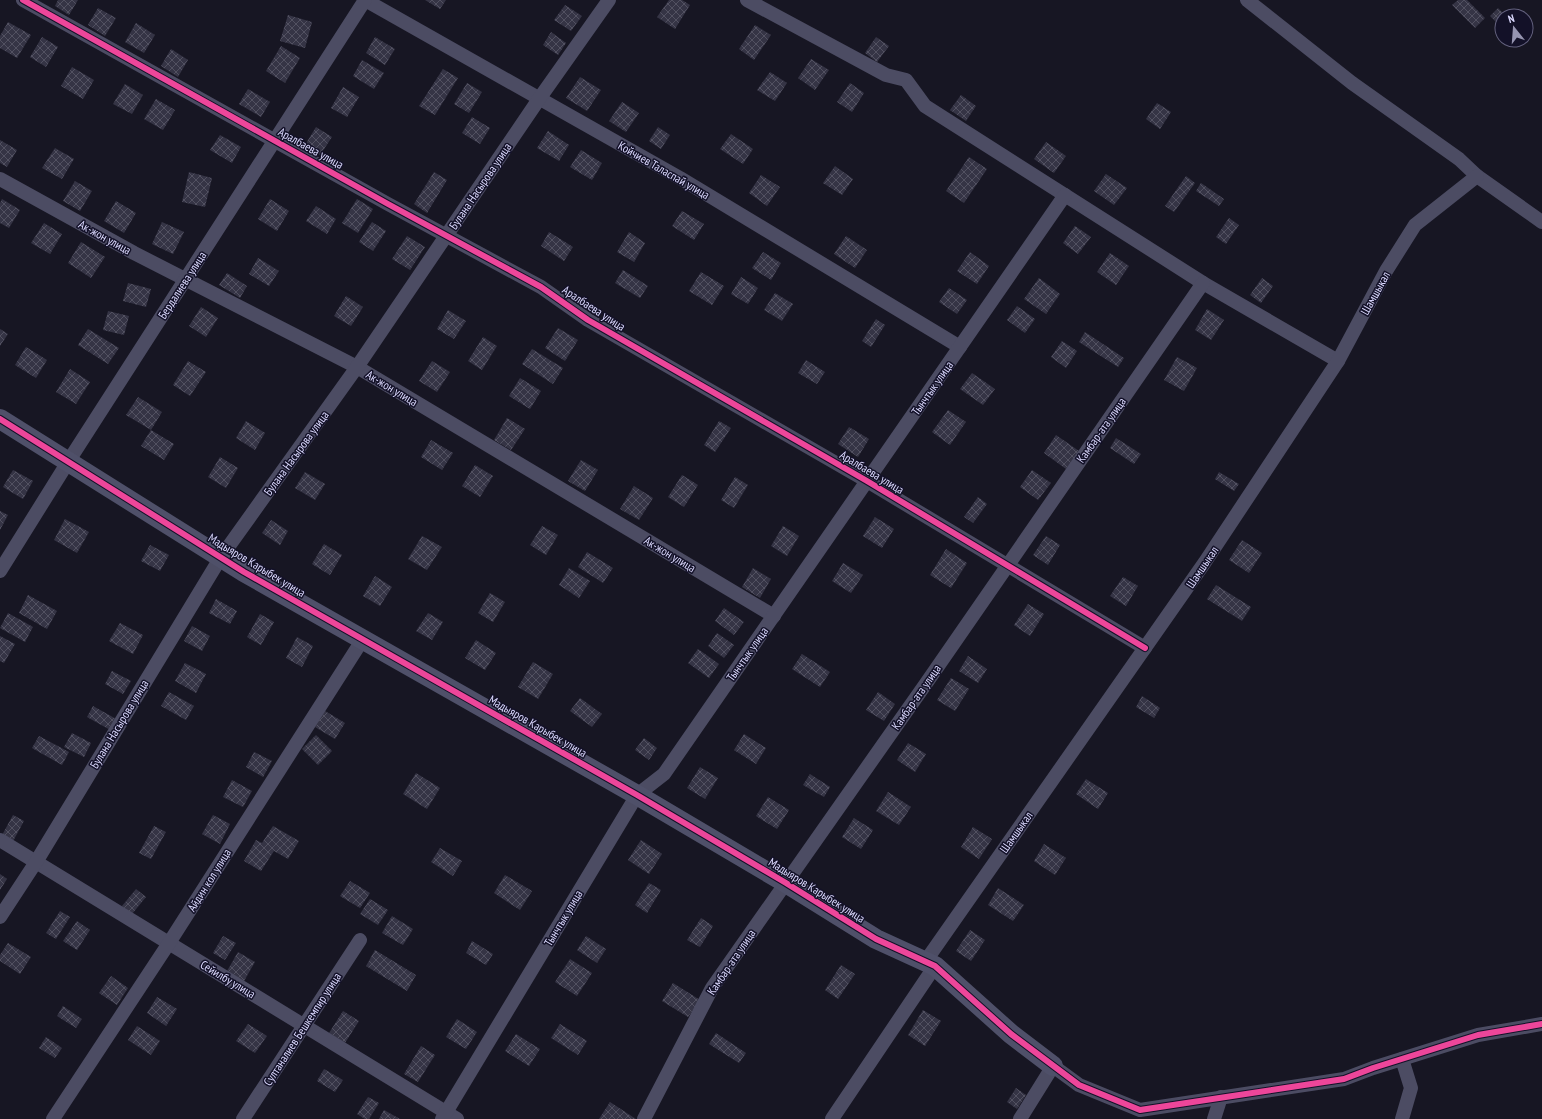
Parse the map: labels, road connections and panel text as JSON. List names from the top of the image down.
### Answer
{
  "streets": {
    "street": [
      "Аралбаева улица",
      "Койчиев Таласпай улица",
      "Булана Насырова улица",
      "Ак-жон улица",
      "Бердалиева улица",
      "Шамшыкал",
      "Тынчтык улица",
      "Камбар-ата улица",
      "Мадыяров Карыбек улица",
      "Айдин кол улица",
      "Сейилбу улица",
      "Султаналиев Бешкемпир улица"
    ]
  },
  "crossings": [
    ["Аралбаева улица", "Булана Насырова улица"],
    ["Аралбаева улица", "Бердалиева улица"],
    ["Аралбаева улица", "Шамшыкал"],
    ["Аралбаева улица", "Тынчтык улица"],
    ["Аралбаева улица", "Камбар-ата улица"],
    ["Койчиев Таласпай улица", "Булана Насырова улица"],
    ["Койчиев Таласпай улица", "Бердалиева улица"],
    ["Койчиев Таласпай улица", "Тынчтык улица"],
    ["Булана Насырова улица", "Ак-жон улица"],
    ["Булана Насырова улица", "Мадыяров Карыбек улица"],
    ["Булана Насырова улица", "Сейилбу улица"],
    ["Ак-жон улица", "Бердалиева улица"],
    ["Ак-жон улица", "Тынчтык улица"],
    ["Бердалиева улица", "Мадыяров Карыбек улица"],
    ["Шамшыкал", "Мадыяров Карыбек улица"],
    ["Тынчтык улица", "Мадыяров Карыбек улица"],
    ["Тынчтык улица", "Сейилбу улица"],
    ["Камбар-ата улица", "Мадыяров Карыбек улица"],
    ["Мадыяров Карыбек улица", "Айдин кол улица"],
    ["Айдин кол улица", "Сейилбу улица"],
    ["Сейилбу улица", "Султаналиев Бешкемпир улица"]
  ],
  "north": "top"
}
